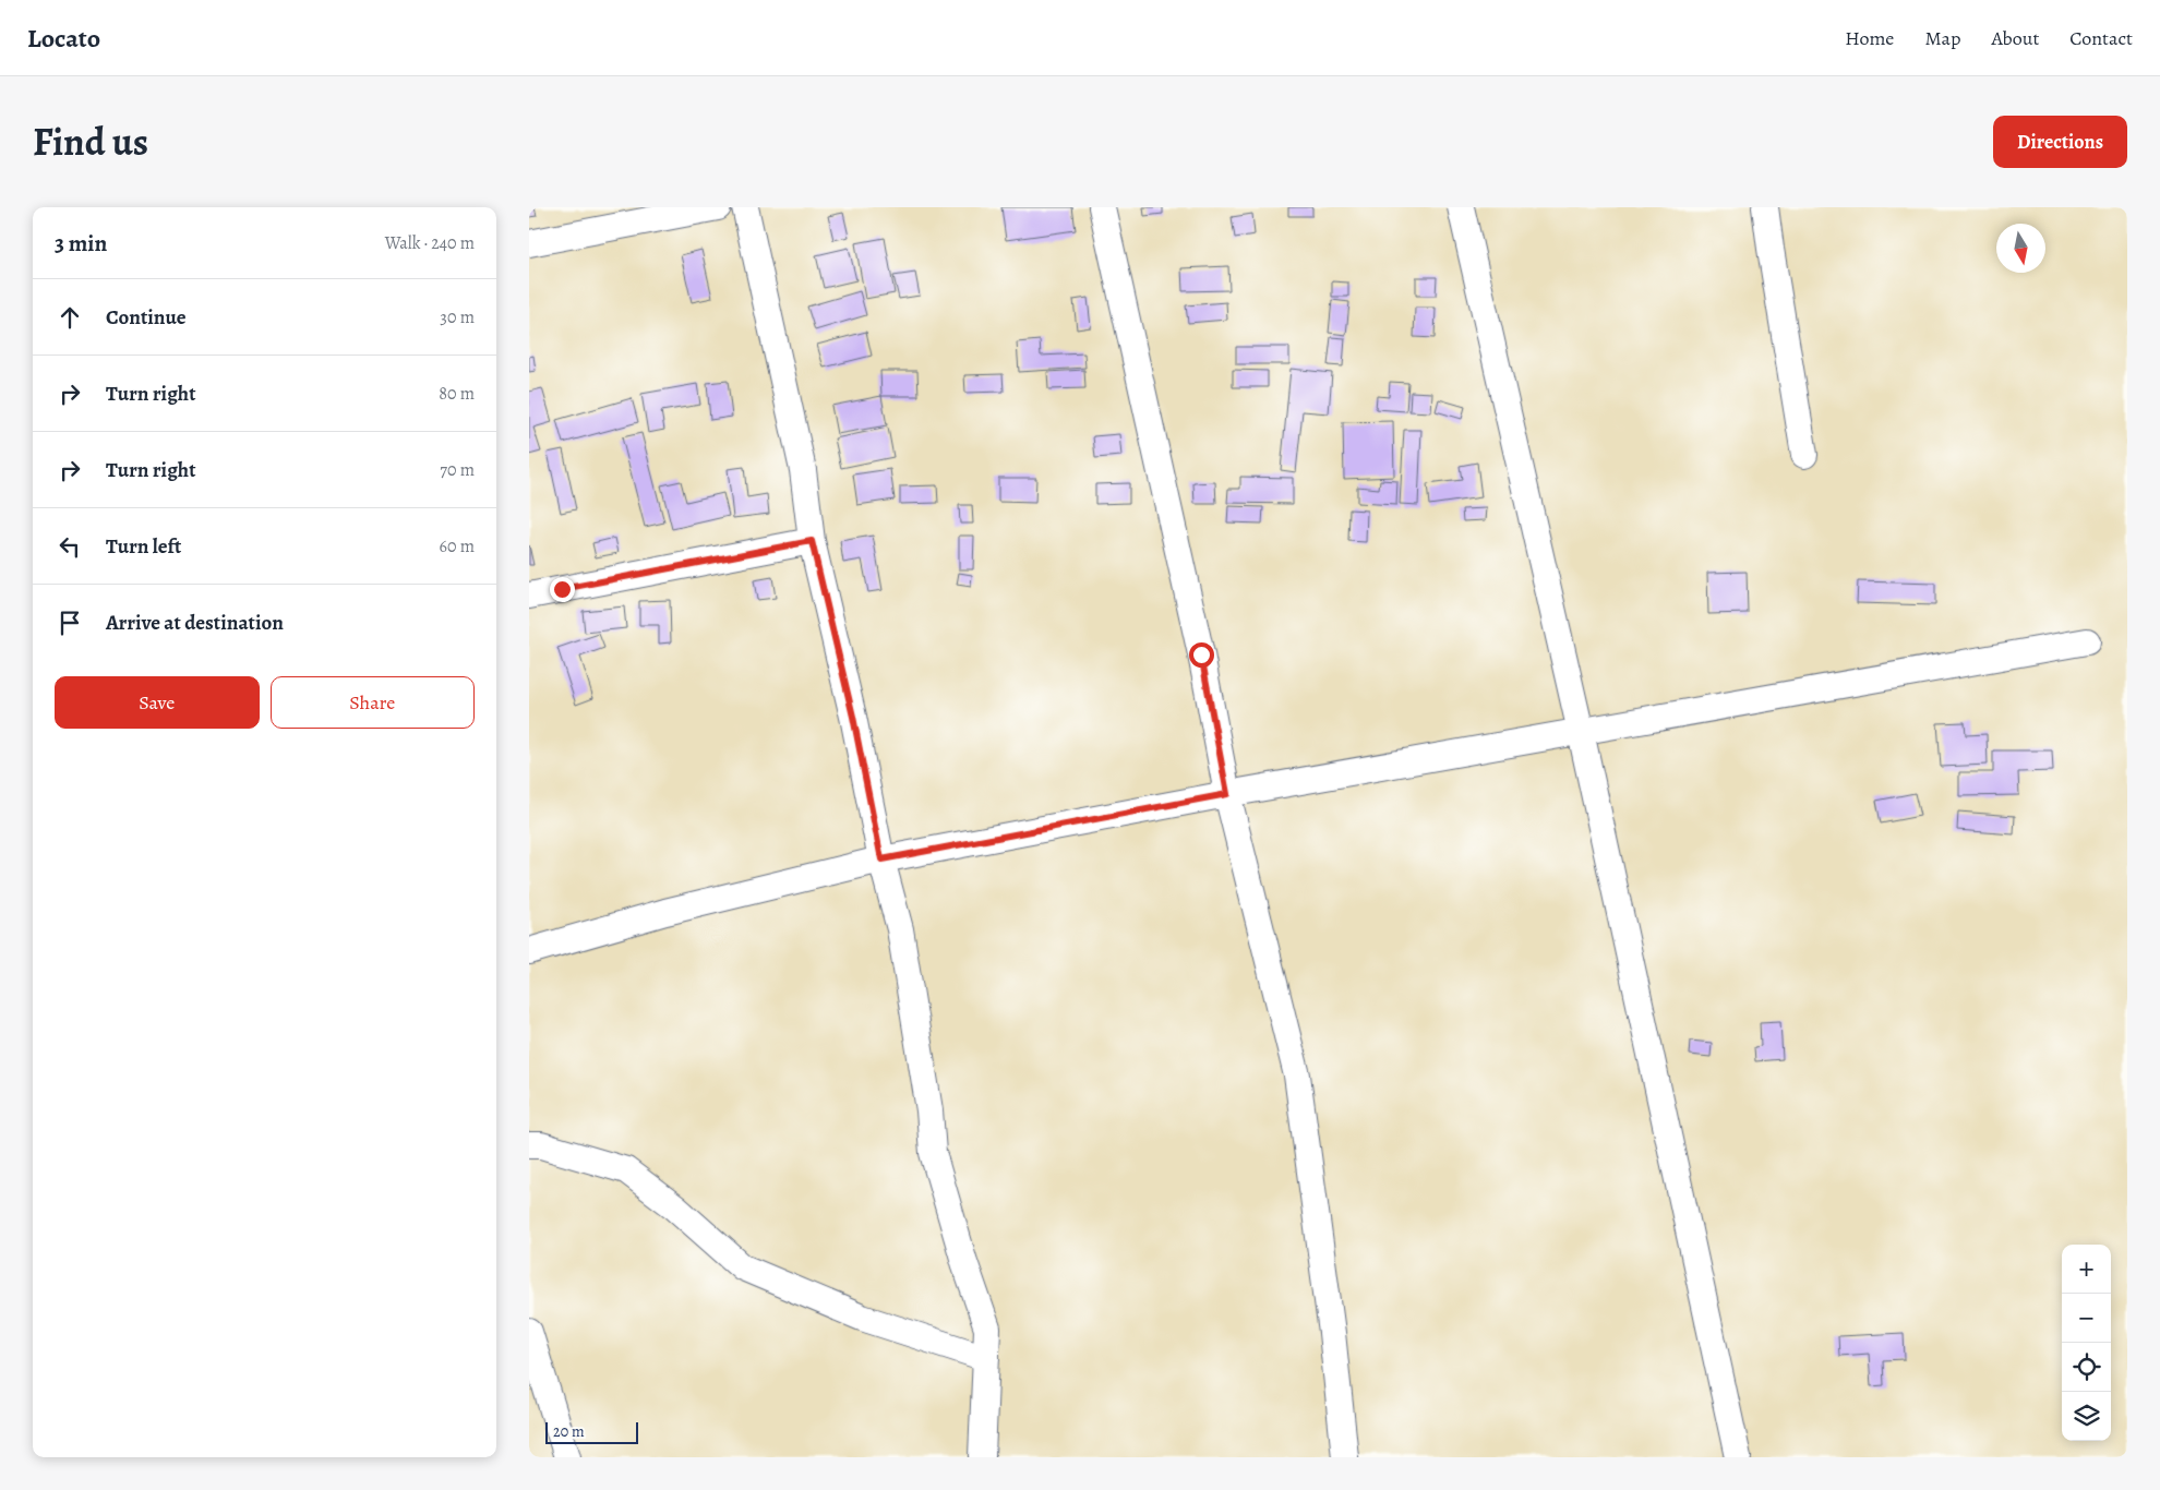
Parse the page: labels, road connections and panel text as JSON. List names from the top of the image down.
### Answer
{
  "scale_bar": "20 m",
  "north": "bottom",
  "page": {
    "header": "Locato",
    "nav": [
      "Home",
      "Map",
      "About",
      "Contact"
    ],
    "title": "Find us",
    "buttons": [
      "Directions",
      ["Save", "Share"]
    ],
    "heading": ["3 min", "Walk · 240 m"],
    "list": [
      ["Continue", "30 m"],
      ["Turn right", "80 m"],
      ["Turn right", "70 m"],
      ["Turn left", "60 m"],
      "Arrive at destination"
    ],
    "map_buttons": ["+", "−"],
    "scale": "20 m"
  }
}
